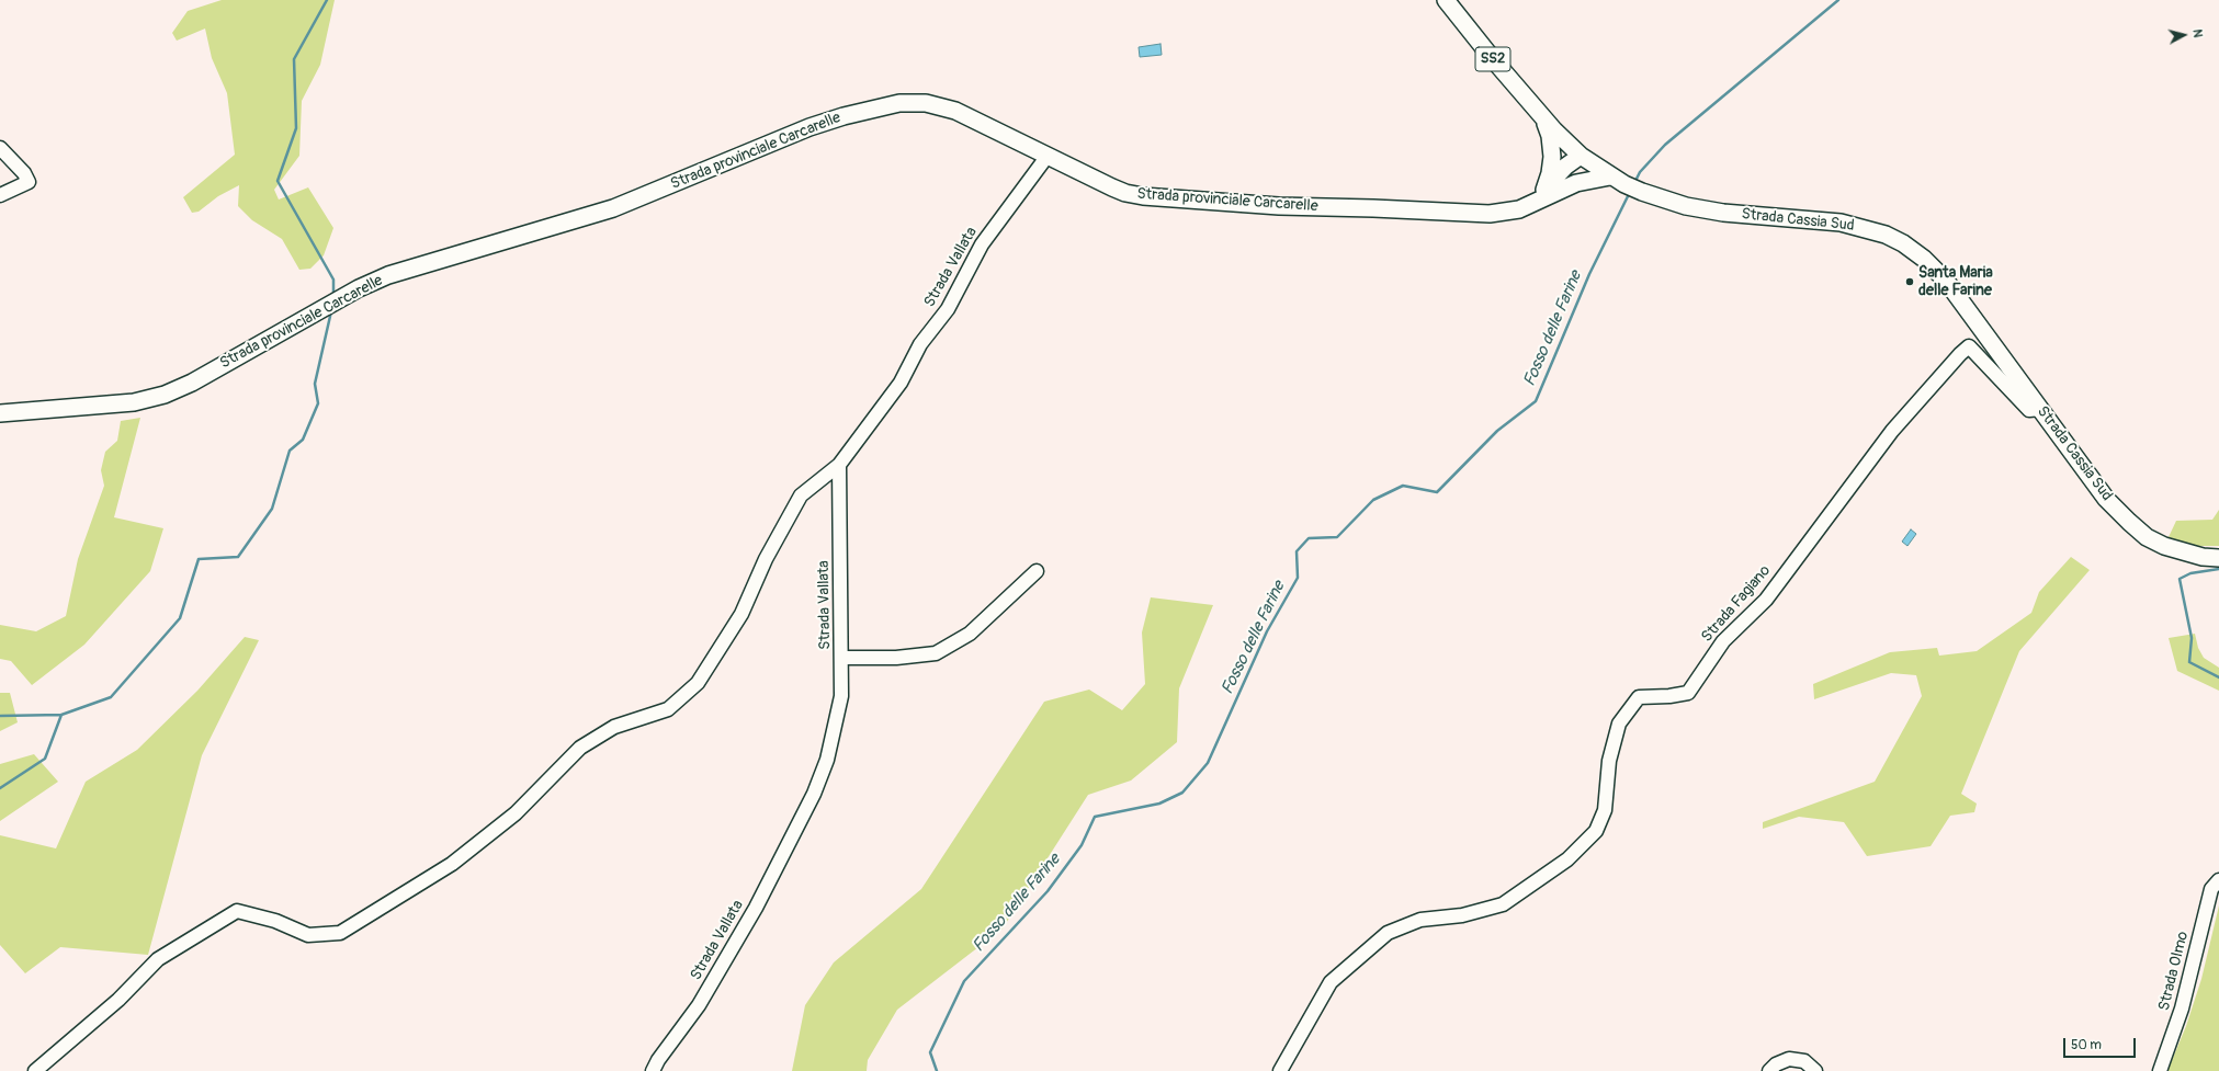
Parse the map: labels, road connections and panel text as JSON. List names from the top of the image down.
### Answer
{
  "streets": {
    "main road": ["SS2", "Strada provinciale Carcarelle", "Strada Cassia Sud"],
    "street": ["Strada Vallata", "Strada Fagiano", "Strada Olmo"]
  },
  "crossings": [
    ["Strada provinciale Carcarelle", "Strada Vallata"],
    ["Strada Cassia Sud", "Strada Fagiano"]
  ],
  "water": ["Fosso delle Farine"],
  "places": ["Santa Maria delle Farine"],
  "scale_bar": "50 m",
  "north": "right"
}
